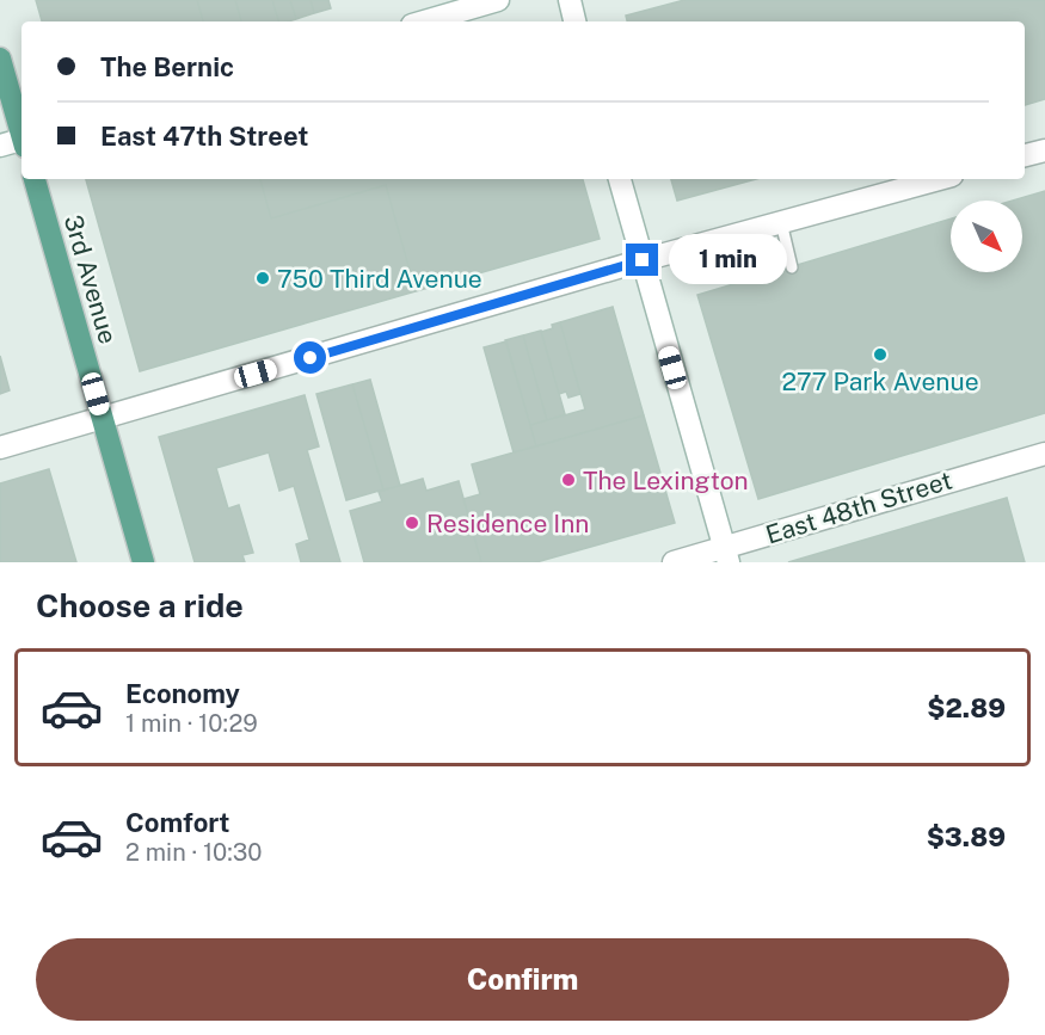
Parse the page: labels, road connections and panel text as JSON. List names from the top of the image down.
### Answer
{
  "streets": {
    "main road": ["3rd Avenue"],
    "street": ["East 48th Street"]
  },
  "places": [
    "750 Third Avenue",
    "277 Park Avenue",
    "The Lexington",
    "Residence Inn"
  ],
  "north": "bottom right",
  "page": {
    "banner": ["The Bernic", "East 47th Street"],
    "bubble": "1 min",
    "heading": "Choose a ride",
    "list": [
      {
        "name": "Economy",
        "note": "1 min · 10:29",
        "value": "$2.89"
      },
      {
        "name": "Comfort",
        "note": "2 min · 10:30",
        "value": "$3.89"
      }
    ],
    "buttons": "Confirm"
  }
}
